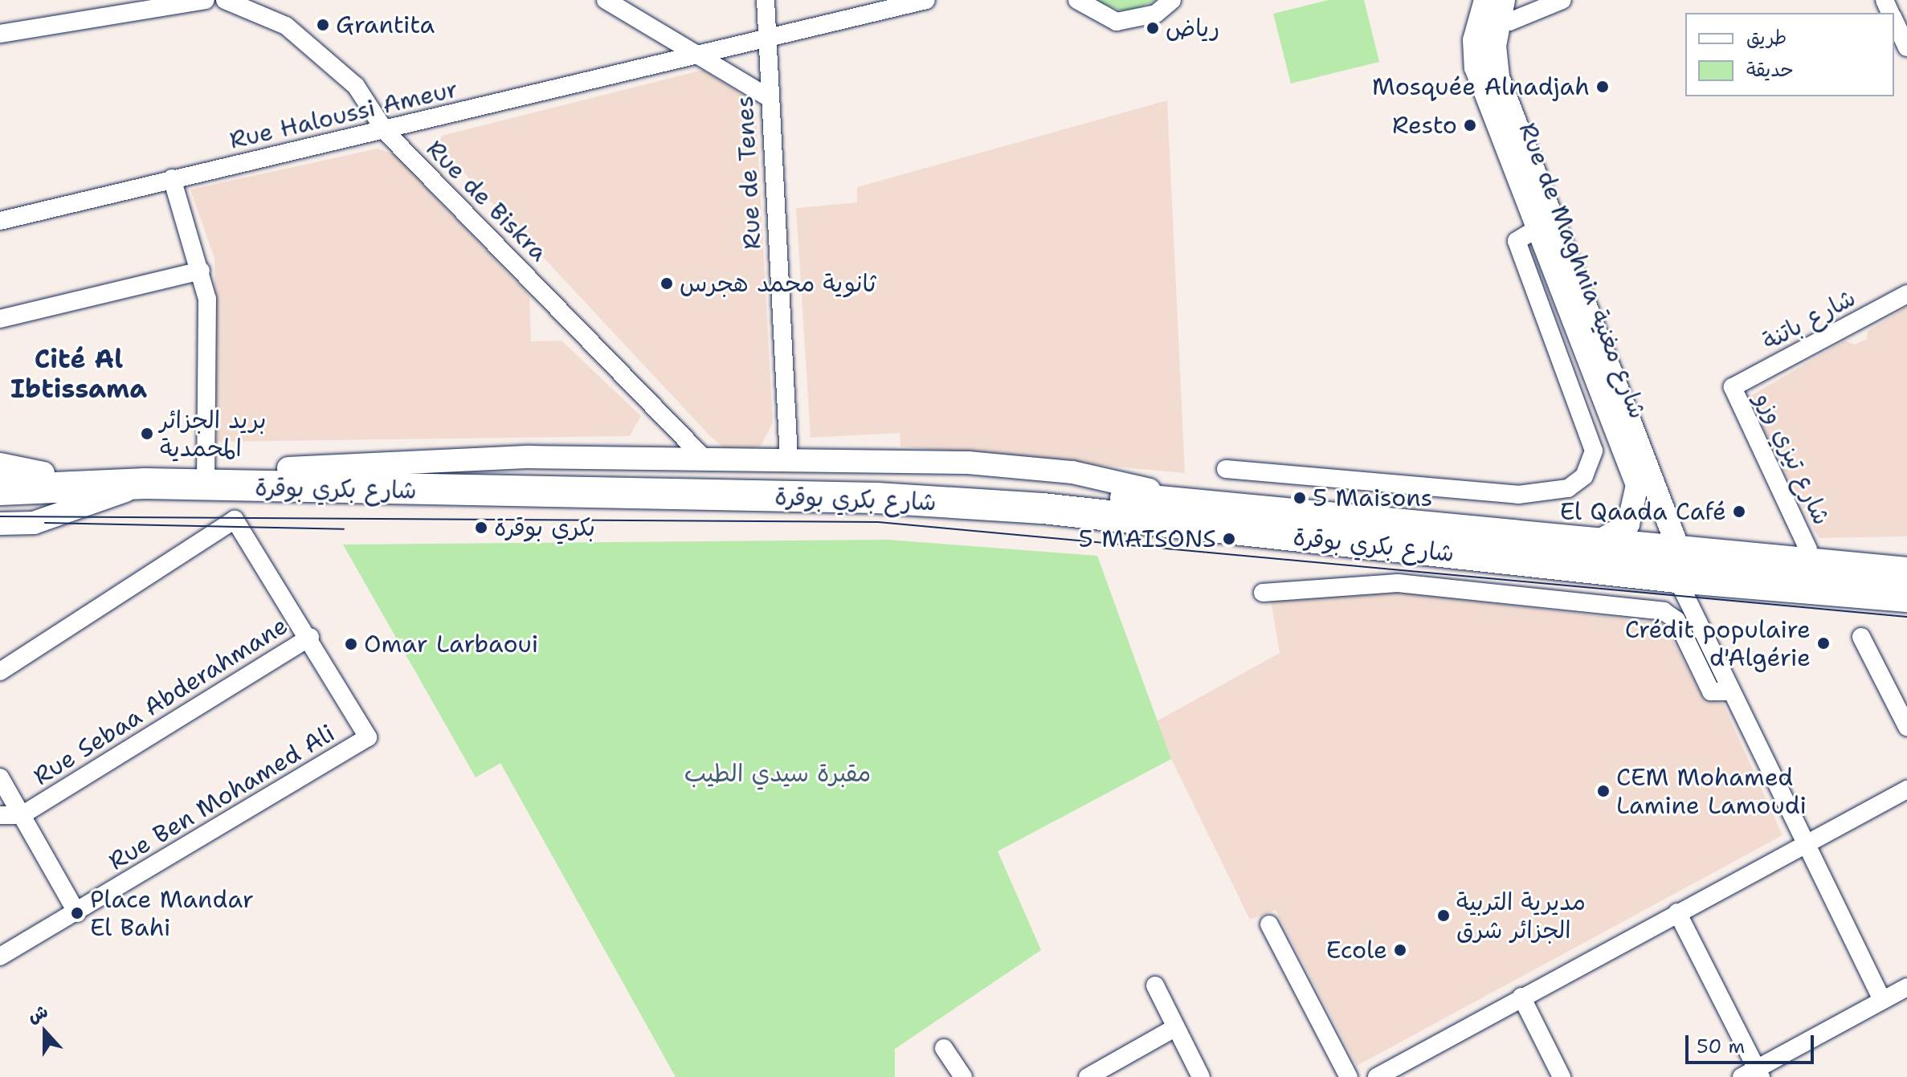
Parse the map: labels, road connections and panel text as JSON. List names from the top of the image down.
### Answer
{
  "streets": {
    "highway": ["شارع بكري بوقرة"],
    "street": [
      "Rue Haloussi Ameur",
      "Rue de Tenes",
      "Rue de Biskra",
      "Rue de Maghnia شارع مغنية",
      "شارع باتنة",
      "شارع تيزي وزو",
      "Rue Sebaa Abderahmane",
      "Rue Ben Mohamed Ali"
    ]
  },
  "crossings": [
    ["Rue Haloussi Ameur", "Rue de Tenes"],
    ["Rue Haloussi Ameur", "Rue de Biskra"],
    ["Rue de Maghnia شارع مغنية", "شارع بكري بوقرة"],
    ["شارع باتنة", "شارع تيزي وزو"],
    ["Rue Sebaa Abderahmane", "Rue Ben Mohamed Ali"]
  ],
  "districts": ["Cité Al Ibtissama"],
  "parks": ["مقبرة سيدي الطيب"],
  "places": [
    "Grantita",
    "رياض",
    "Mosquée Alnadjah",
    "Resto",
    "ثانوية محمد هجرس",
    "بريد الجزائر المحمدية",
    "5 Maisons",
    "El Qaada Café",
    "بكري بوقرة",
    "5 MAISONS",
    "Crédit populaire d'Algérie",
    "Omar Larbaoui",
    "CEM Mohamed Lamine Lamoudi",
    "Place Mandar El Bahi",
    "مديرية التربية الجزائر شرق",
    "Ecole"
  ],
  "legend": ["طريق", "حديقة"],
  "scale_bar": "50 m",
  "north": "top"
}
